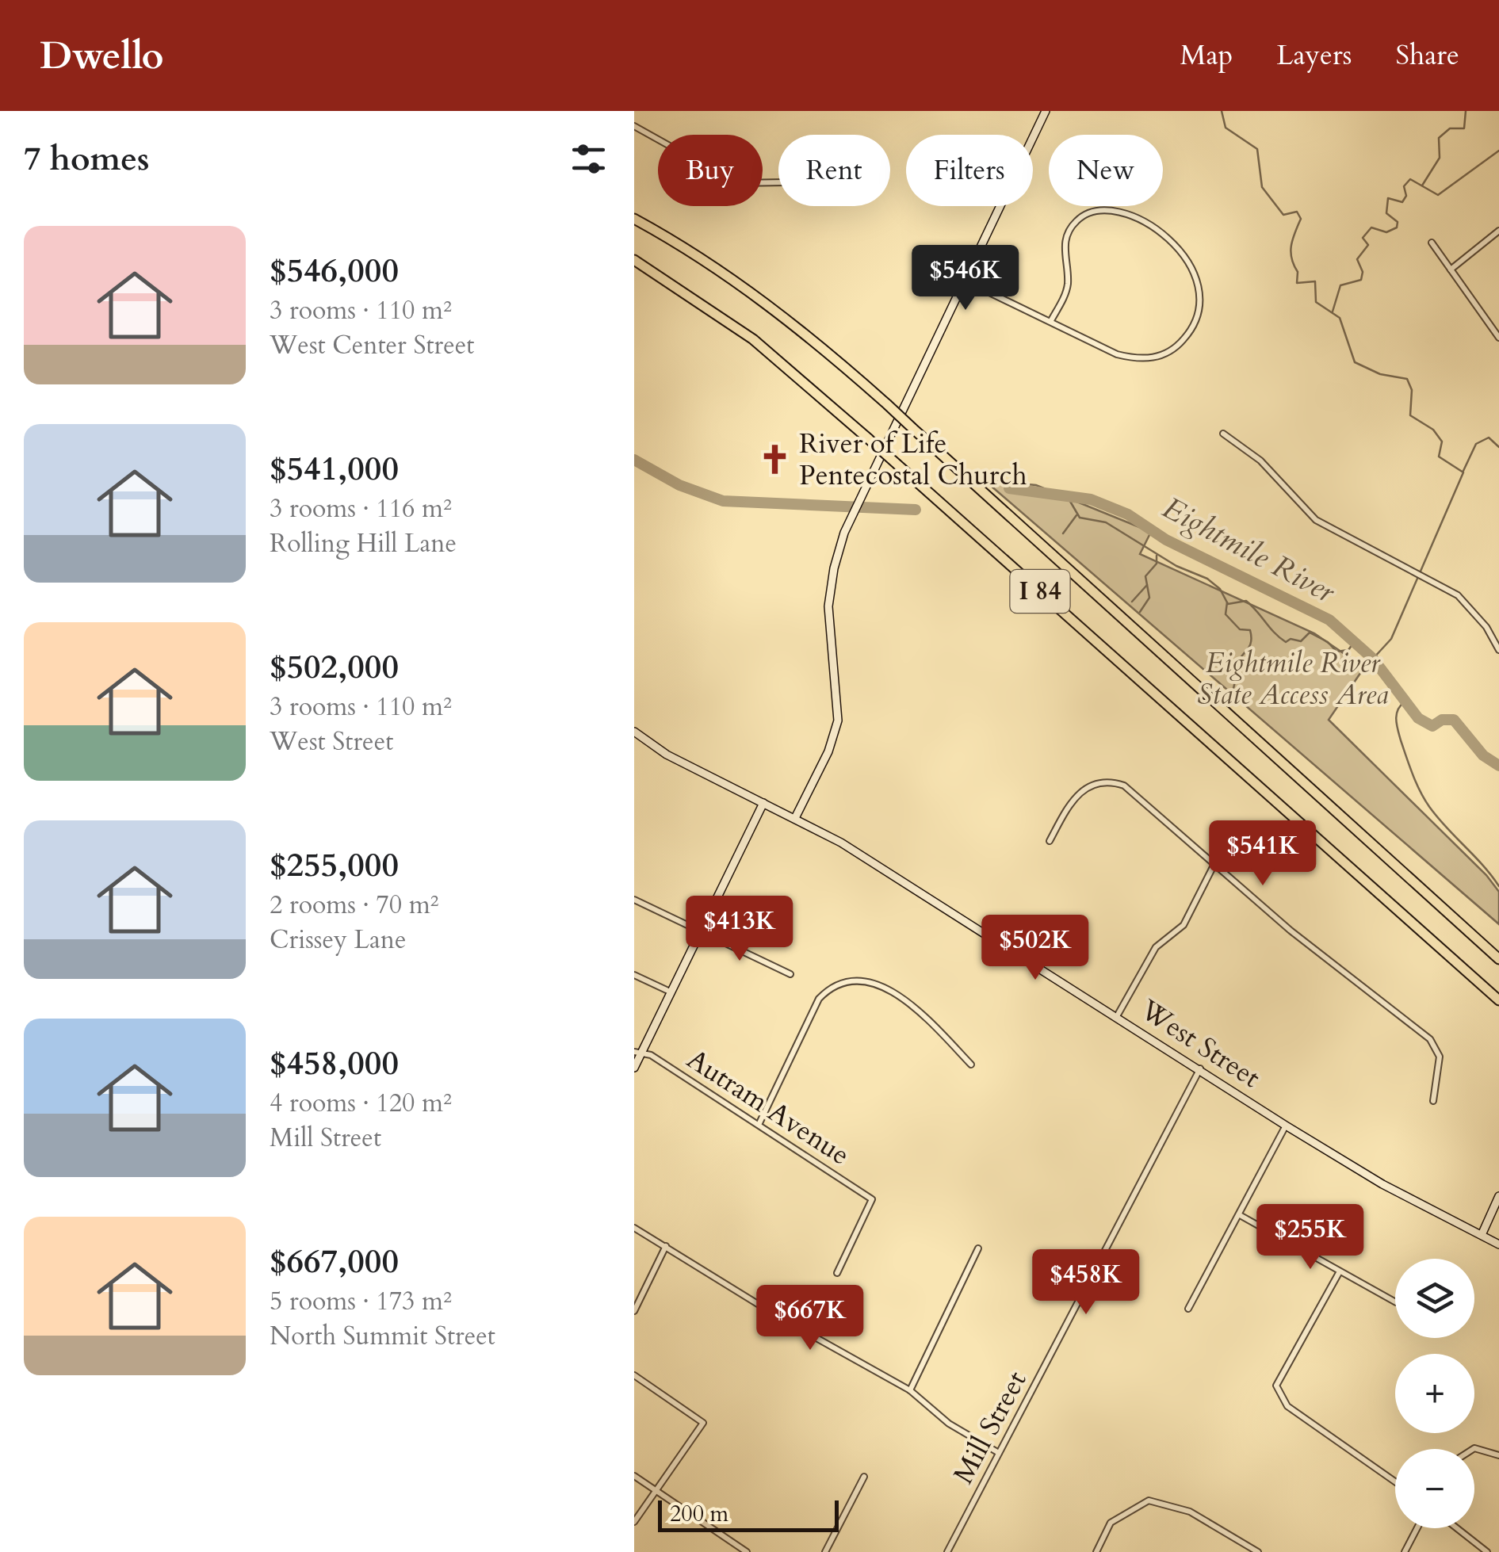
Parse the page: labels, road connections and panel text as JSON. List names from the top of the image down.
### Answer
{
  "streets": {
    "highway": ["I 84"],
    "street": ["West Street", "Autram Avenue", "Mill Street"]
  },
  "crossings": [
    ["West Street", "Mill Street"]
  ],
  "water": ["Eightmile River"],
  "parks": ["Eightmile River State Access Area"],
  "places": {
    "church": ["River of Life Pentecostal Church"]
  },
  "scale_bar": "200 m",
  "page": {
    "header": "Dwello",
    "nav": ["Map", "Layers", "Share"],
    "heading": "7 homes",
    "chip": [
      "Buy",
      "Rent",
      "Filters",
      "New"
    ],
    "list": [
      {
        "name": "$546,000",
        "note": "3 rooms · 110 m² · West Center Street"
      },
      {
        "name": "$541,000",
        "note": "3 rooms · 116 m² · Rolling Hill Lane"
      },
      {
        "name": "$502,000",
        "note": "3 rooms · 110 m² · West Street"
      },
      {
        "name": "$255,000",
        "note": "2 rooms · 70 m² · Crissey Lane"
      },
      {
        "name": "$458,000",
        "note": "4 rooms · 120 m² · Mill Street"
      },
      {
        "name": "$667,000",
        "note": "5 rooms · 173 m² · North Summit Street"
      }
    ],
    "price": [
      "$546K",
      "$541K",
      "$413K",
      "$502K",
      "$255K",
      "$458K",
      "$667K"
    ],
    "map_buttons": ["+", "−"],
    "scale": "200 m"
  }
}
